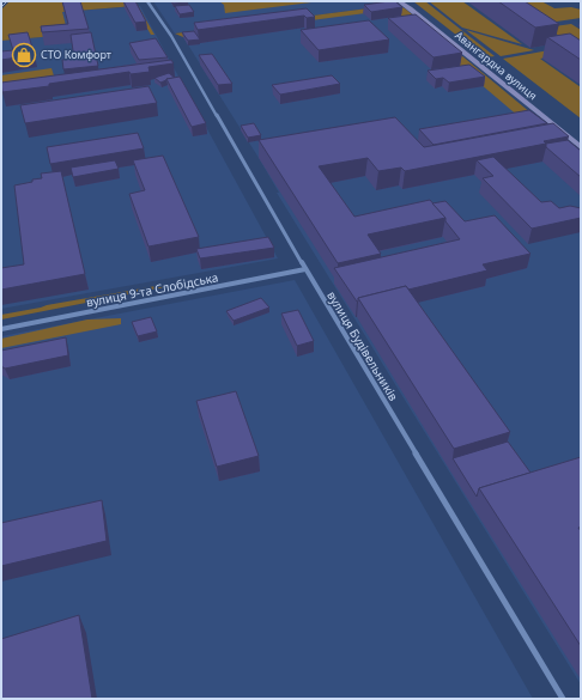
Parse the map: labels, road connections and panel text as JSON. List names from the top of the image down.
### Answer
{
  "streets": {
    "street": ["Авангардна вулиця", "вулиця 9-та Слобідська", "вулиця Будівельників"]
  },
  "crossings": [
    ["вулиця 9-та Слобідська", "вулиця Будівельників"]
  ],
  "places": {
    "shop": ["СТО Комфорт"]
  }
}
